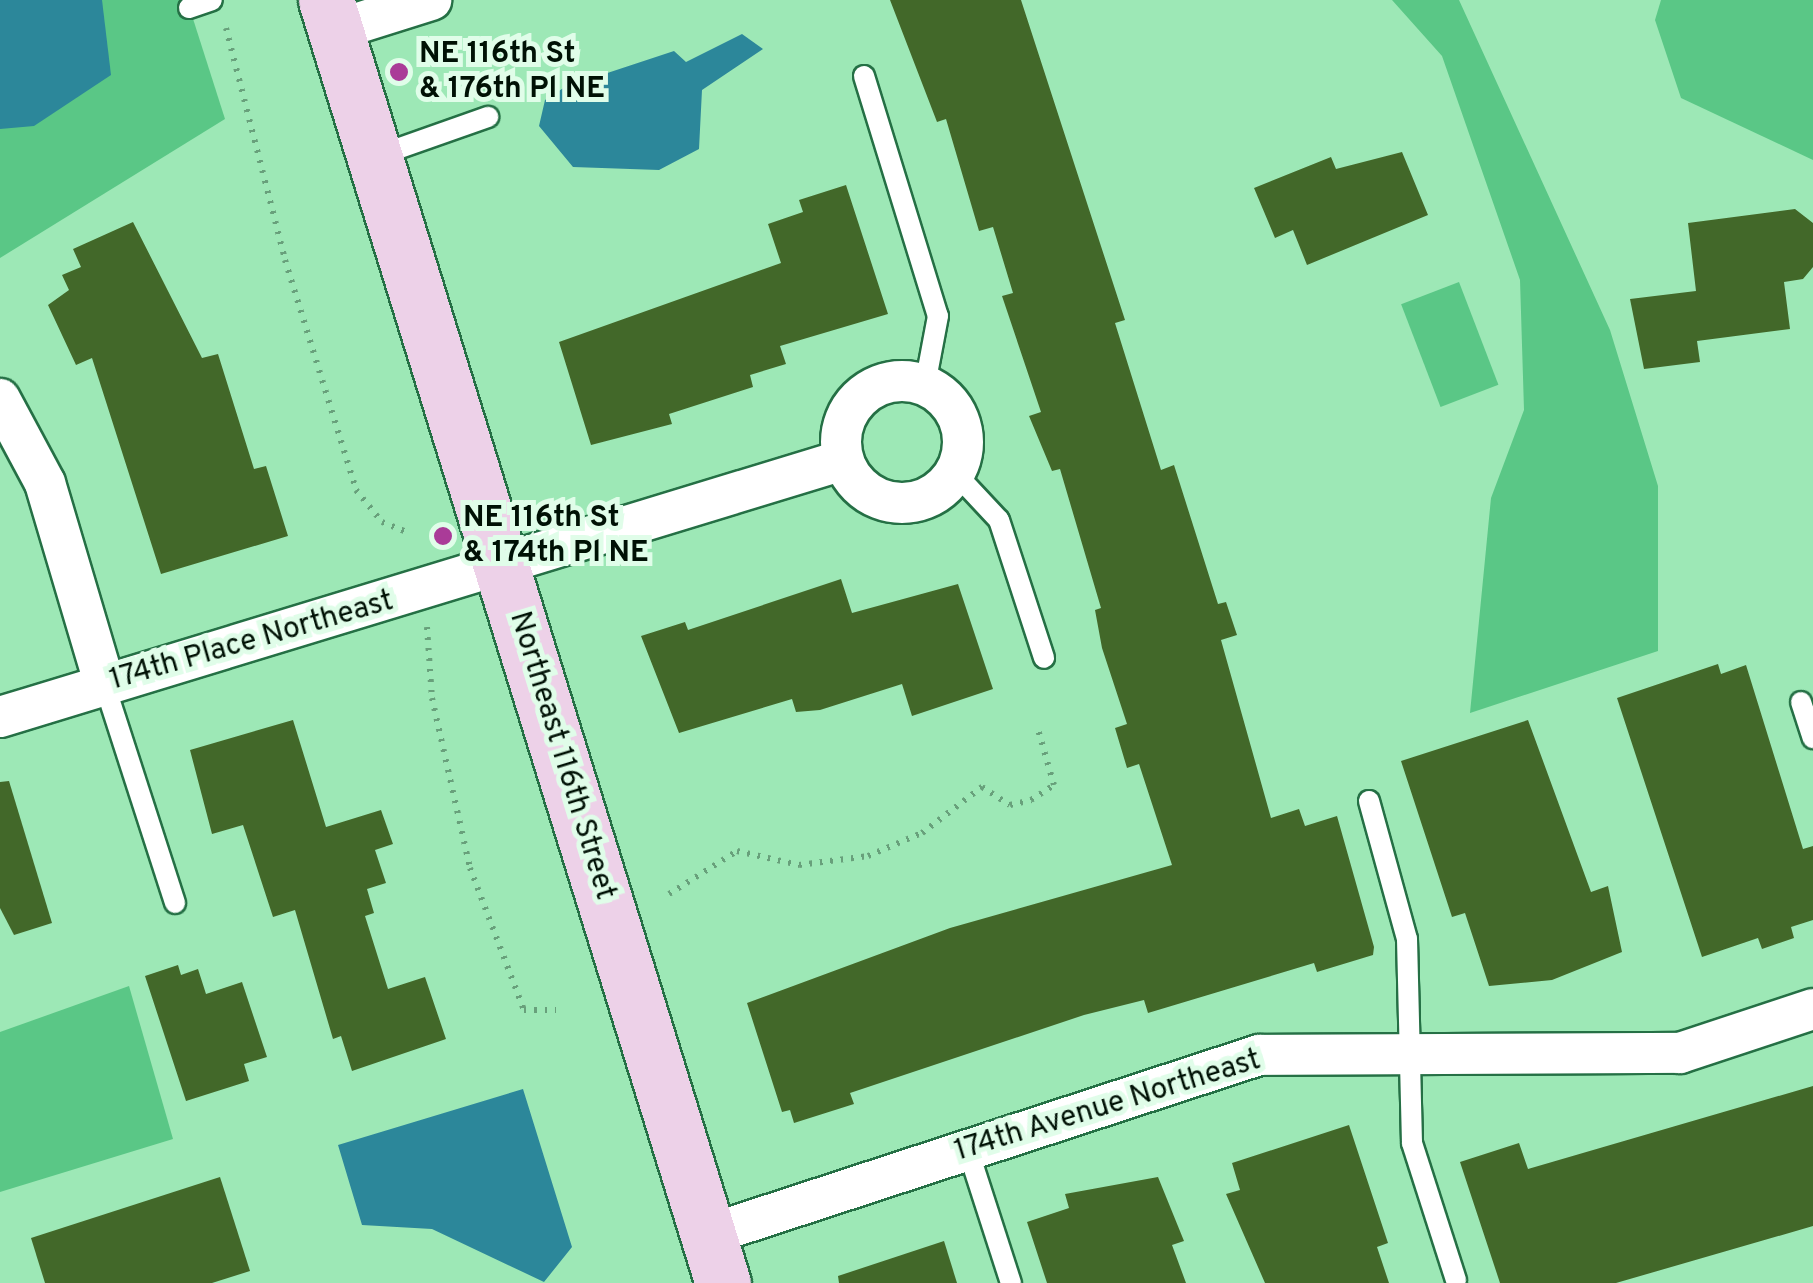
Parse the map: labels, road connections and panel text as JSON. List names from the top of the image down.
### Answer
{
  "streets": {
    "street": ["174th Place Northeast", "Northeast 116th Street", "174th Avenue Northeast"]
  },
  "crossings": [
    ["174th Place Northeast", "Northeast 116th Street"],
    ["Northeast 116th Street", "174th Avenue Northeast"]
  ],
  "places": ["NE 116th St & 176th Pl NE", "NE 116th St & 174th Pl NE"]
}
